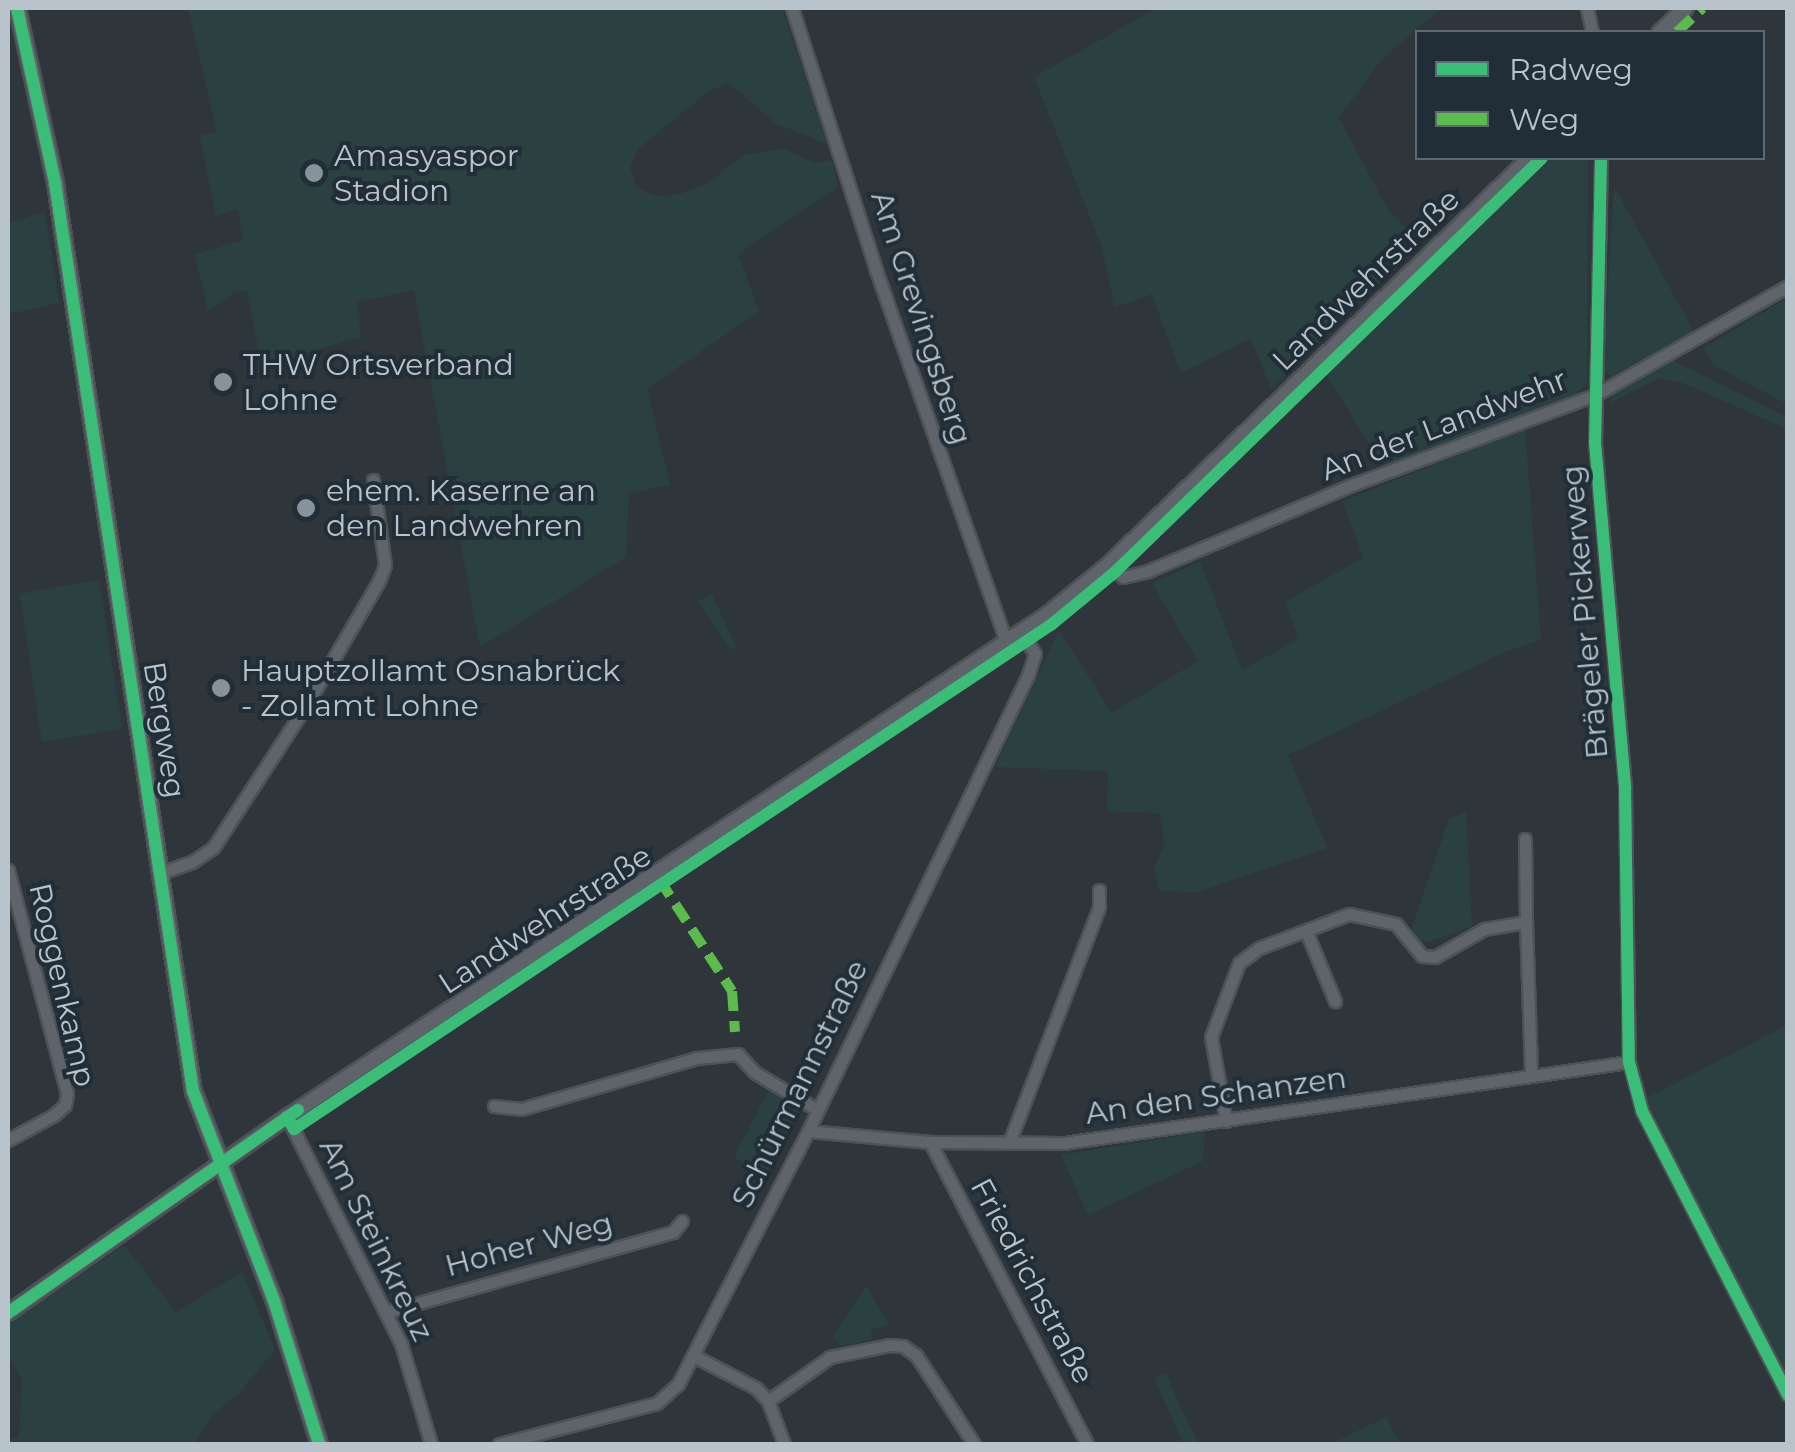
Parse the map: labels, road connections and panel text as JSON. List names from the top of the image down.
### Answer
{
  "streets": {
    "main road": ["Bergweg"],
    "street": [
      "Landwehrstraße",
      "Am Grevingsberg",
      "An der Landwehr",
      "Brägeler Pickerweg",
      "Roggenkamp",
      "Schürmannstraße",
      "An den Schanzen",
      "Am Steinkreuz",
      "Hoher Weg",
      "Friedrichstraße"
    ]
  },
  "crossings": [
    ["Landwehrstraße", "Am Grevingsberg"],
    ["Landwehrstraße", "An der Landwehr"],
    ["Landwehrstraße", "Bergweg"],
    ["Landwehrstraße", "Schürmannstraße"],
    ["Landwehrstraße", "Am Steinkreuz"],
    ["An der Landwehr", "Brägeler Pickerweg"],
    ["Brägeler Pickerweg", "An den Schanzen"],
    ["Schürmannstraße", "An den Schanzen"],
    ["An den Schanzen", "Friedrichstraße"],
    ["Am Steinkreuz", "Hoher Weg"]
  ],
  "places": [
    "Amasyaspor Stadion",
    "THW Ortsverband Lohne",
    "ehem. Kaserne an den Landwehren",
    "Hauptzollamt Osnabrück - Zollamt Lohne"
  ],
  "legend": ["Radweg", "Weg"]
}
